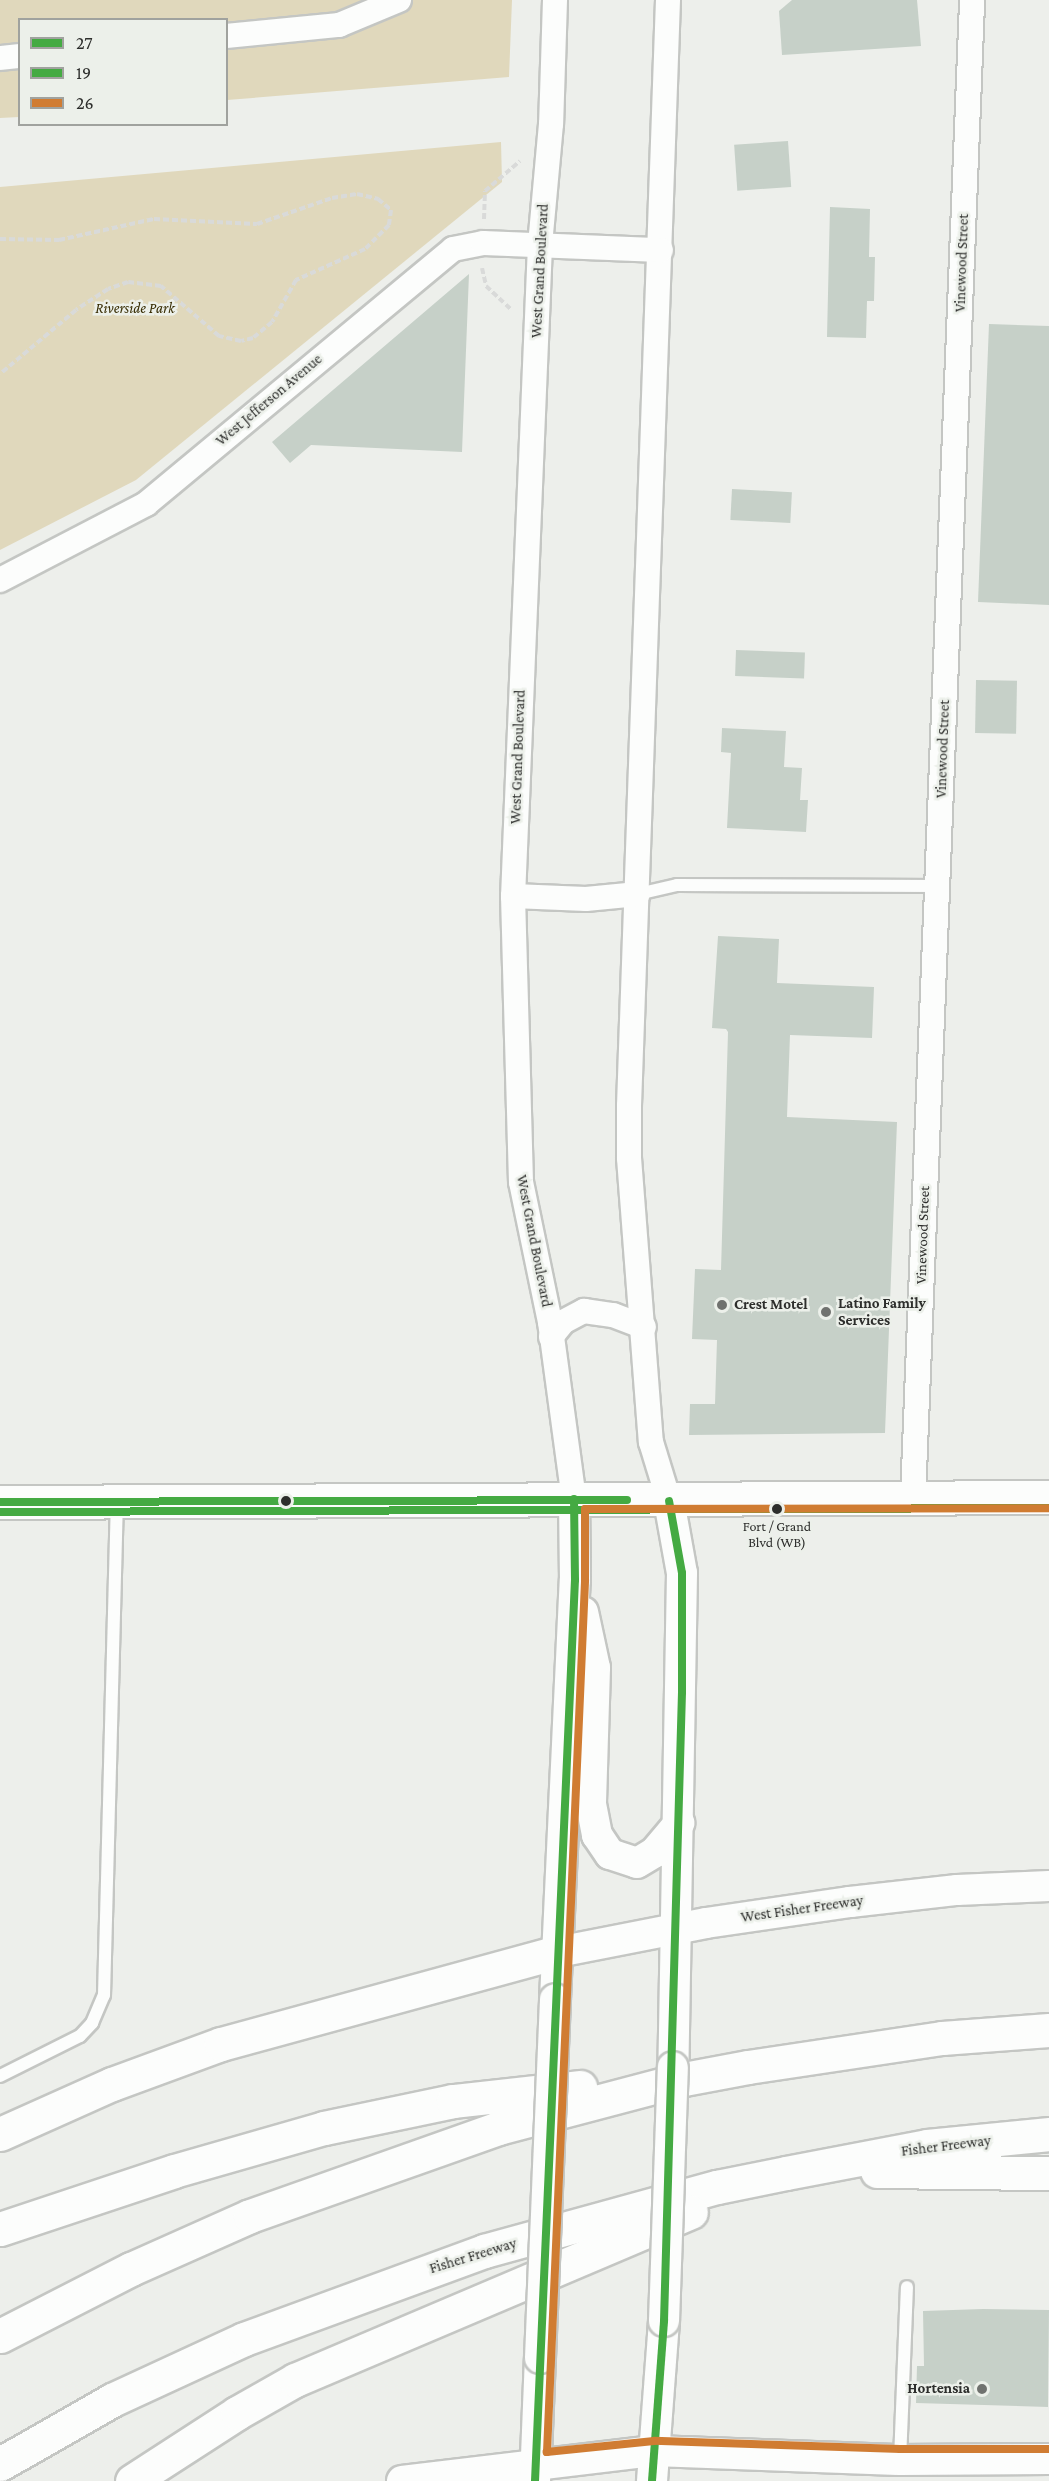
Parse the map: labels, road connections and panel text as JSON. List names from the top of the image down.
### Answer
{
  "streets": {
    "main road": ["Fisher Freeway"],
    "street": [
      "Vinewood Street",
      "West Grand Boulevard",
      "West Jefferson Avenue",
      "West Fisher Freeway"
    ]
  },
  "crossings": [
    ["West Grand Boulevard", "West Jefferson Avenue"],
    ["West Grand Boulevard", "West Fisher Freeway"]
  ],
  "parks": ["Riverside Park"],
  "places": [
    "Crest Motel",
    "Latino Family Services",
    "Fort / Grand Blvd (WB)",
    "Hortensia"
  ],
  "lines": ["transit line 27", "transit line 19", "transit line 26"],
  "legend": ["27", "19", "26"]
}
